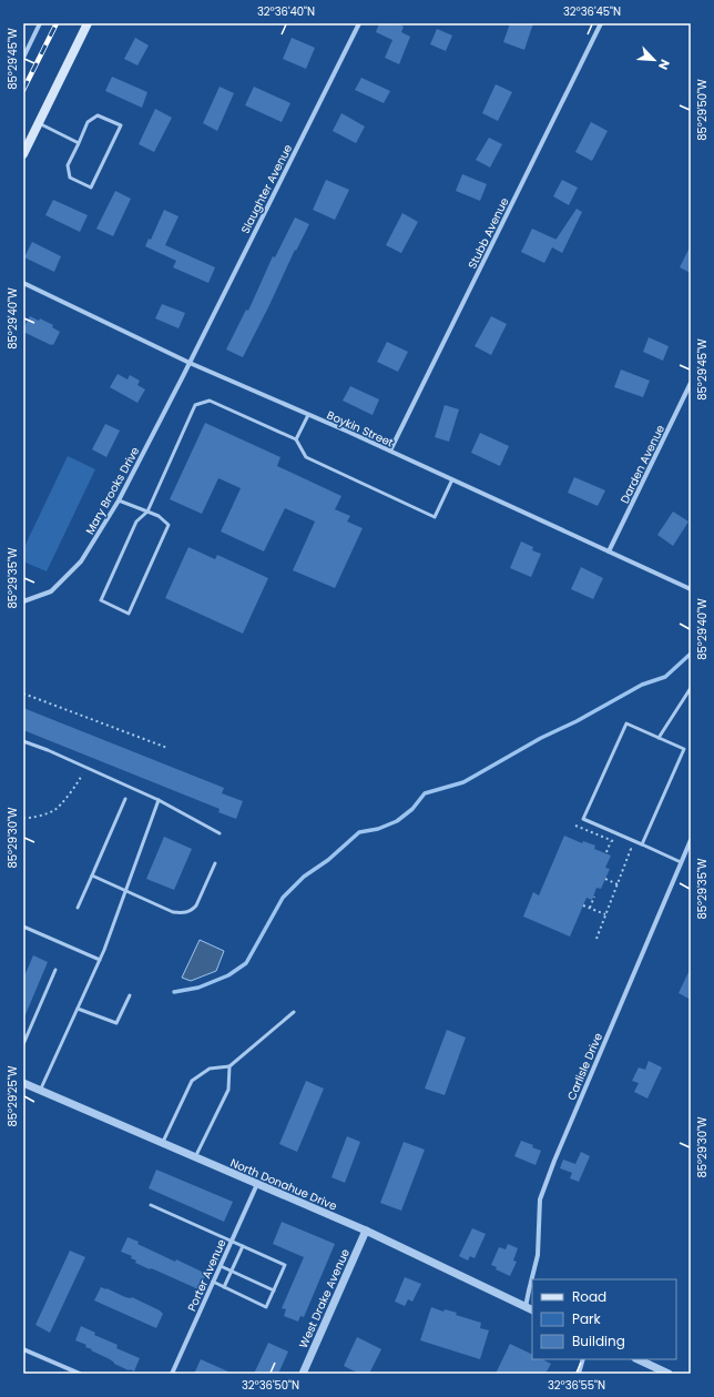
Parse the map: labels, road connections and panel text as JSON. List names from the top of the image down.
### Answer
{
  "streets": {
    "street": [
      "Slaughter Avenue",
      "Stubb Avenue",
      "Boykin Street",
      "Darden Avenue",
      "Mary Brooks Drive",
      "Carlisle Drive",
      "North Donahue Drive",
      "Porter Avenue",
      "West Drake Avenue"
    ]
  },
  "crossings": [
    ["Slaughter Avenue", "Boykin Street"],
    ["Slaughter Avenue", "Mary Brooks Drive"],
    ["Stubb Avenue", "Boykin Street"],
    ["Boykin Street", "Darden Avenue"],
    ["Boykin Street", "Mary Brooks Drive"],
    ["Carlisle Drive", "North Donahue Drive"],
    ["North Donahue Drive", "Porter Avenue"],
    ["North Donahue Drive", "West Drake Avenue"]
  ],
  "legend": ["Road", "Park", "Building"],
  "north": "bottom right",
  "coordinates": [
    "32°36'40\"N",
    "32°36'45\"N",
    "85°29'45\"W",
    "85°29'50\"W",
    "85°29'40\"W",
    "85°29'35\"W",
    "85°29'30\"W",
    "85°29'25\"W",
    "32°36'50\"N",
    "32°36'55\"N"
  ]
}
